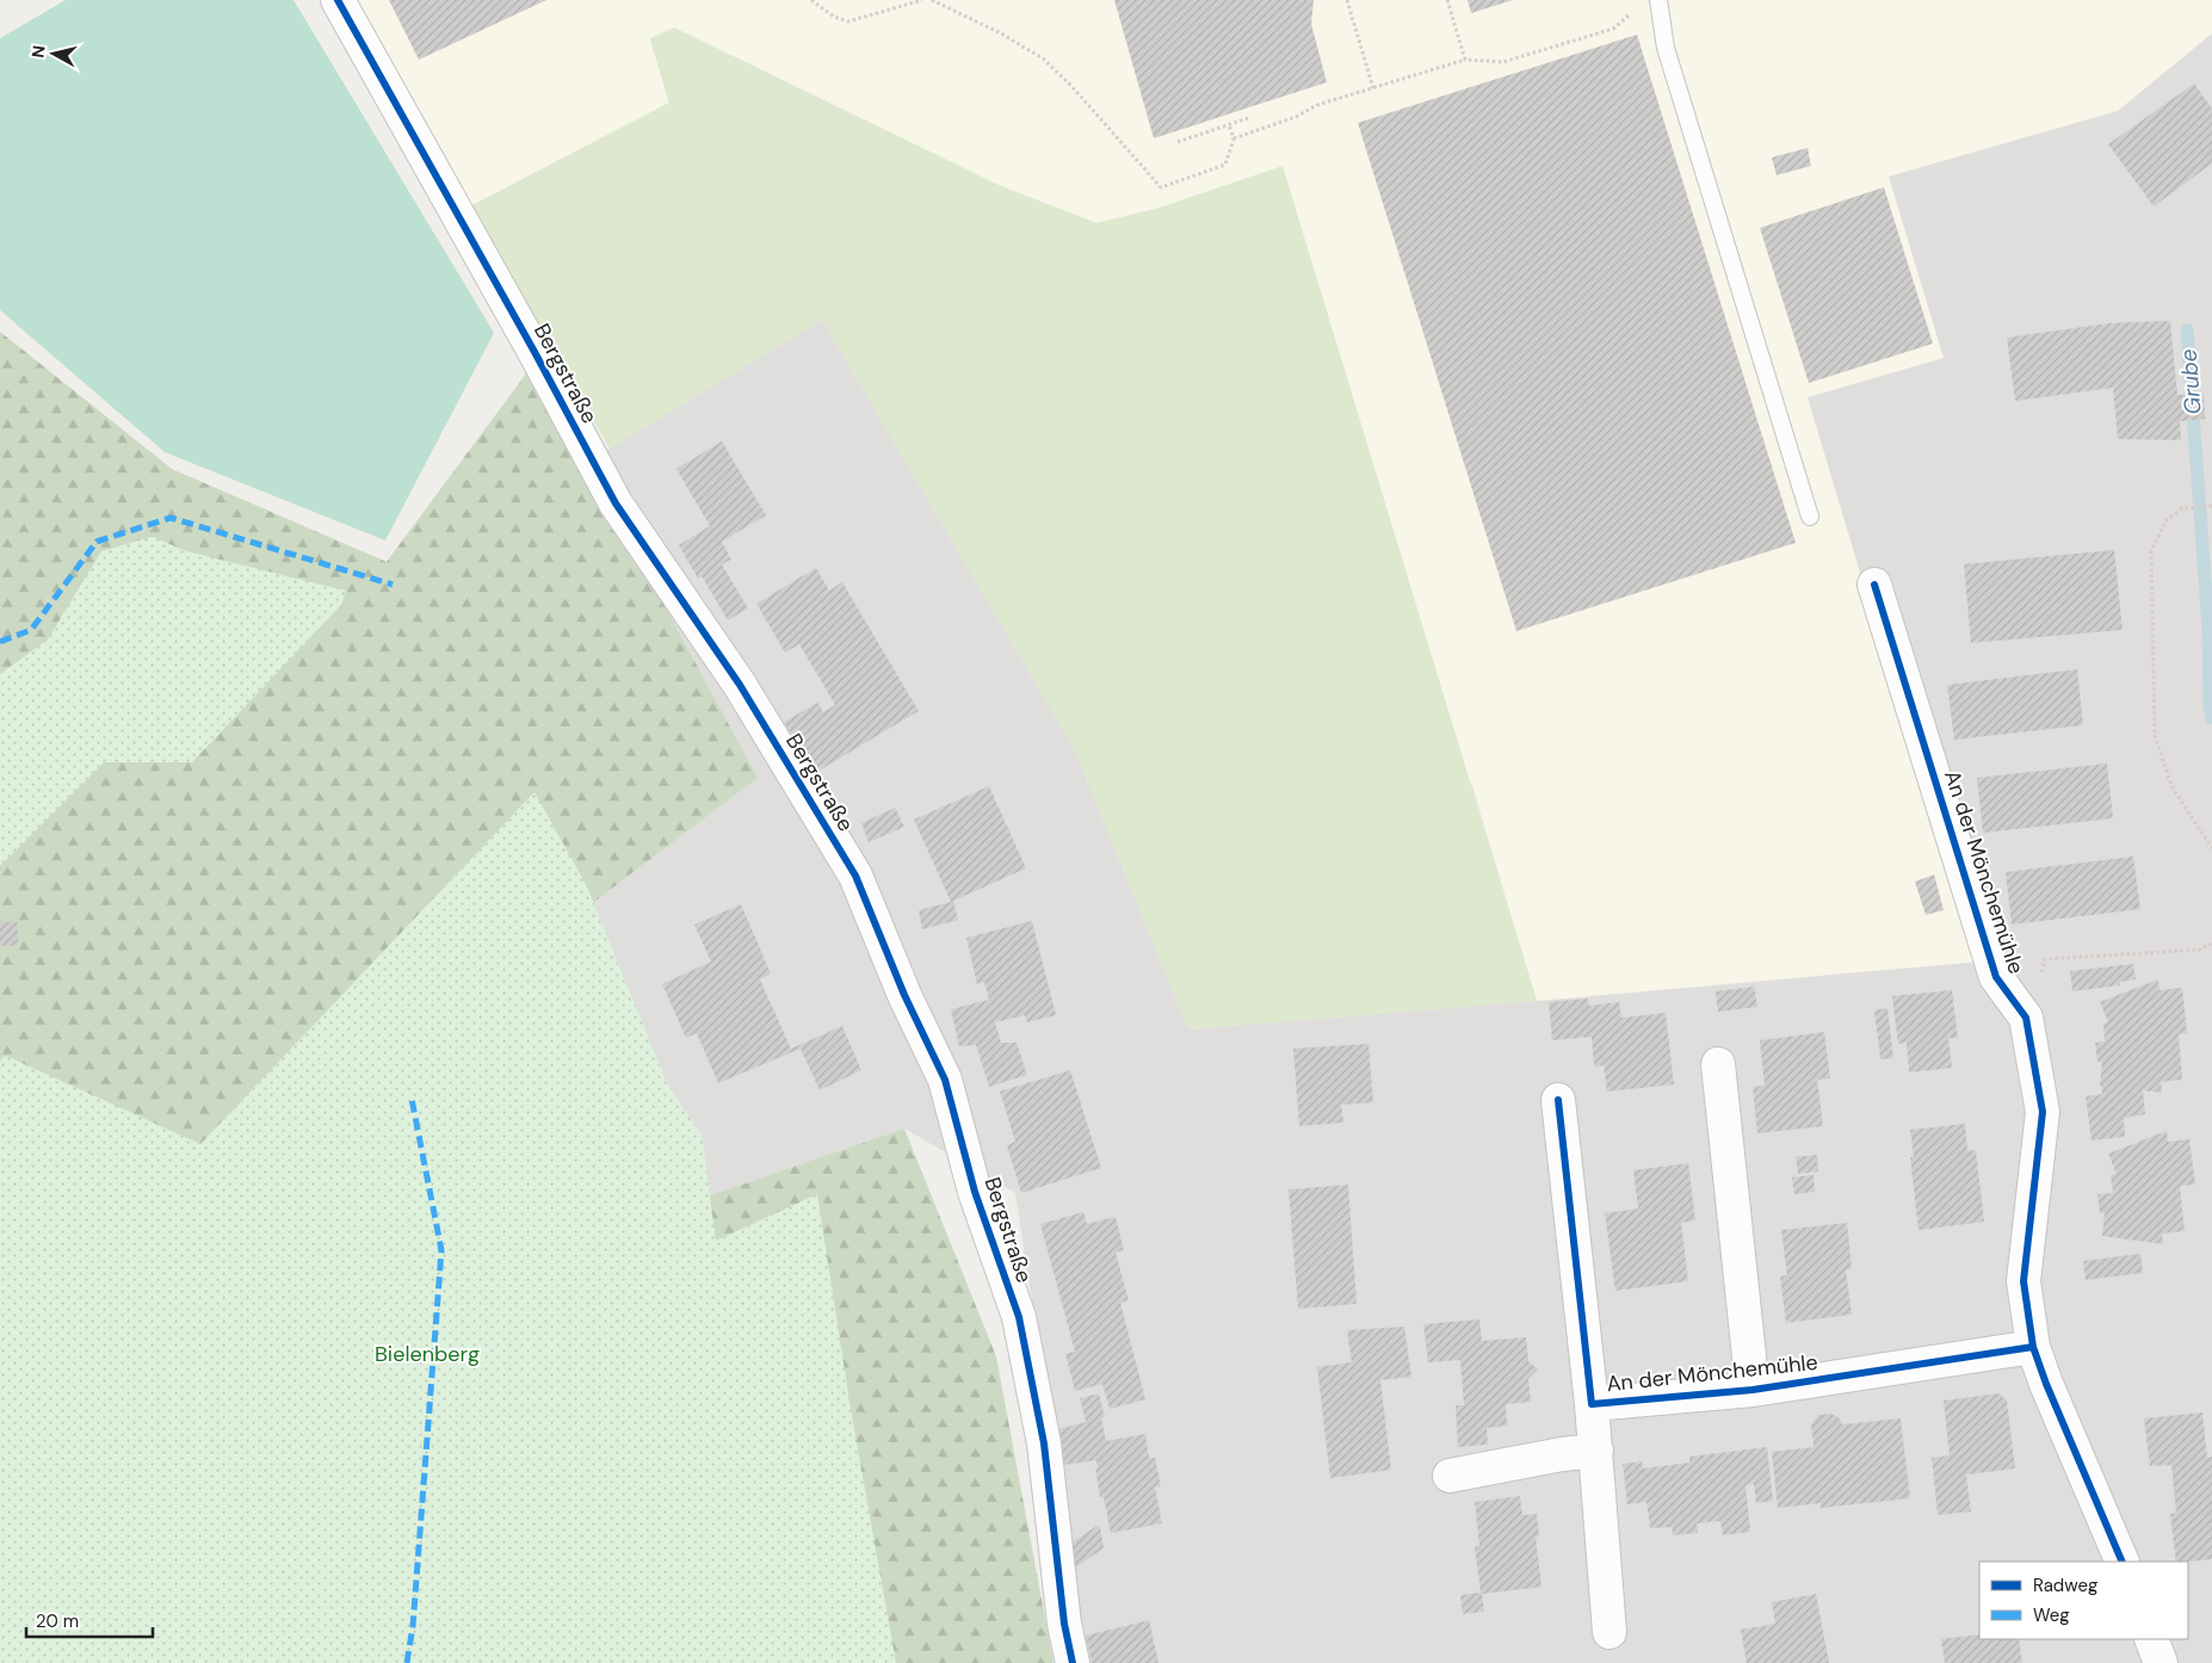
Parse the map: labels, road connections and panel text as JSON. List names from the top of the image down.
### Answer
{
  "streets": {
    "street": ["Bergstraße", "An der Mönchemühle"]
  },
  "water": ["Grube"],
  "parks": ["Bielenberg"],
  "legend": ["Radweg", "Weg"],
  "scale_bar": "20 m",
  "north": "left"
}
